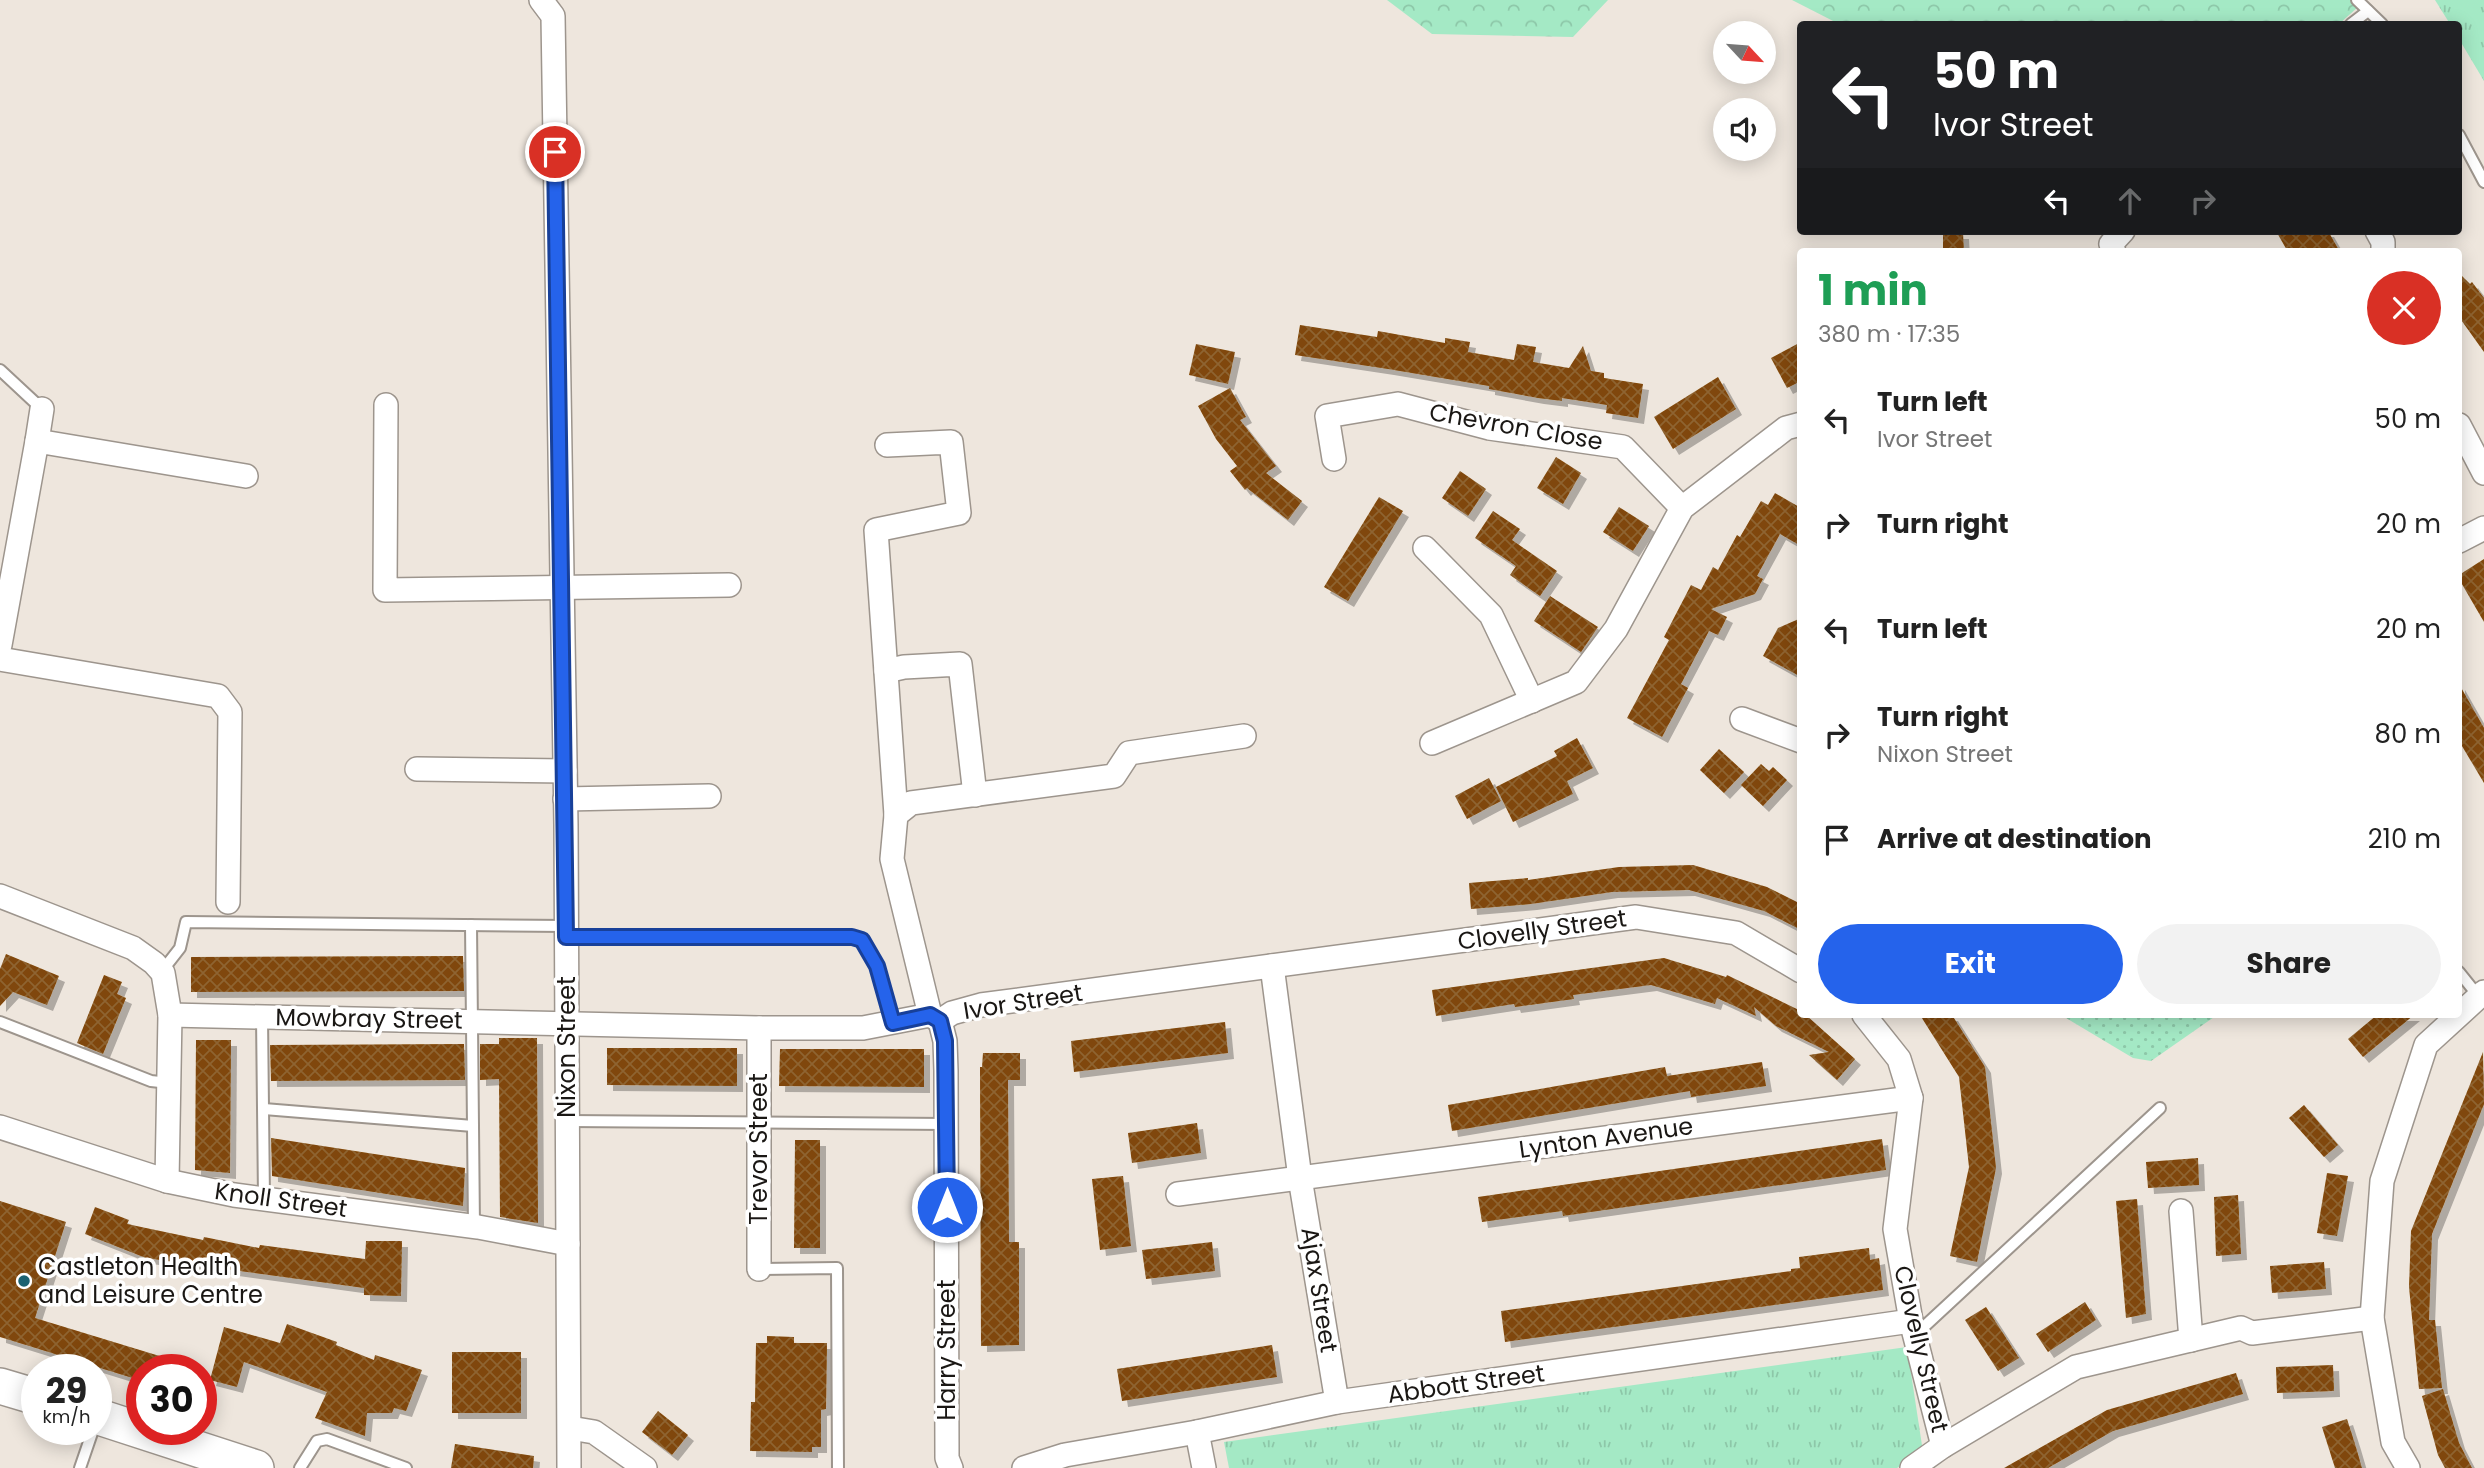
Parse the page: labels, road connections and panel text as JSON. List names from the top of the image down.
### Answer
{
  "streets": {
    "street": [
      "Chevron Close",
      "Clovelly Street",
      "Ivor Street",
      "Mowbray Street",
      "Nixon Street",
      "Lynton Avenue",
      "Trevor Street",
      "Knoll Street",
      "Ajax Street",
      "Harry Street",
      "Abbott Street"
    ]
  },
  "crossings": [
    ["Clovelly Street", "Ivor Street"],
    ["Clovelly Street", "Lynton Avenue"],
    ["Clovelly Street", "Ajax Street"],
    ["Clovelly Street", "Abbott Street"],
    ["Ivor Street", "Mowbray Street"],
    ["Ivor Street", "Nixon Street"],
    ["Ivor Street", "Trevor Street"],
    ["Ivor Street", "Ajax Street"],
    ["Ivor Street", "Harry Street"],
    ["Mowbray Street", "Nixon Street"],
    ["Nixon Street", "Knoll Street"],
    ["Lynton Avenue", "Ajax Street"],
    ["Ajax Street", "Abbott Street"]
  ],
  "places": ["Castleton Health and Leisure Centre"],
  "north": "bottom right",
  "page": {
    "turn": ["50 m", "Ivor Street"],
    "heading": ["1 min", "380 m · 17:35"],
    "list": [
      {
        "name": "Turn left",
        "note": "Ivor Street",
        "value": "50 m"
      },
      {
        "name": "Turn right",
        "value": "20 m"
      },
      {
        "name": "Turn left",
        "value": "20 m"
      },
      {
        "name": "Turn right",
        "note": "Nixon Street",
        "value": "80 m"
      },
      {
        "name": "Arrive at destination",
        "value": "210 m"
      }
    ],
    "buttons": ["Exit", "Share"],
    "speed": "29 km/h",
    "limit": "30"
  }
}
